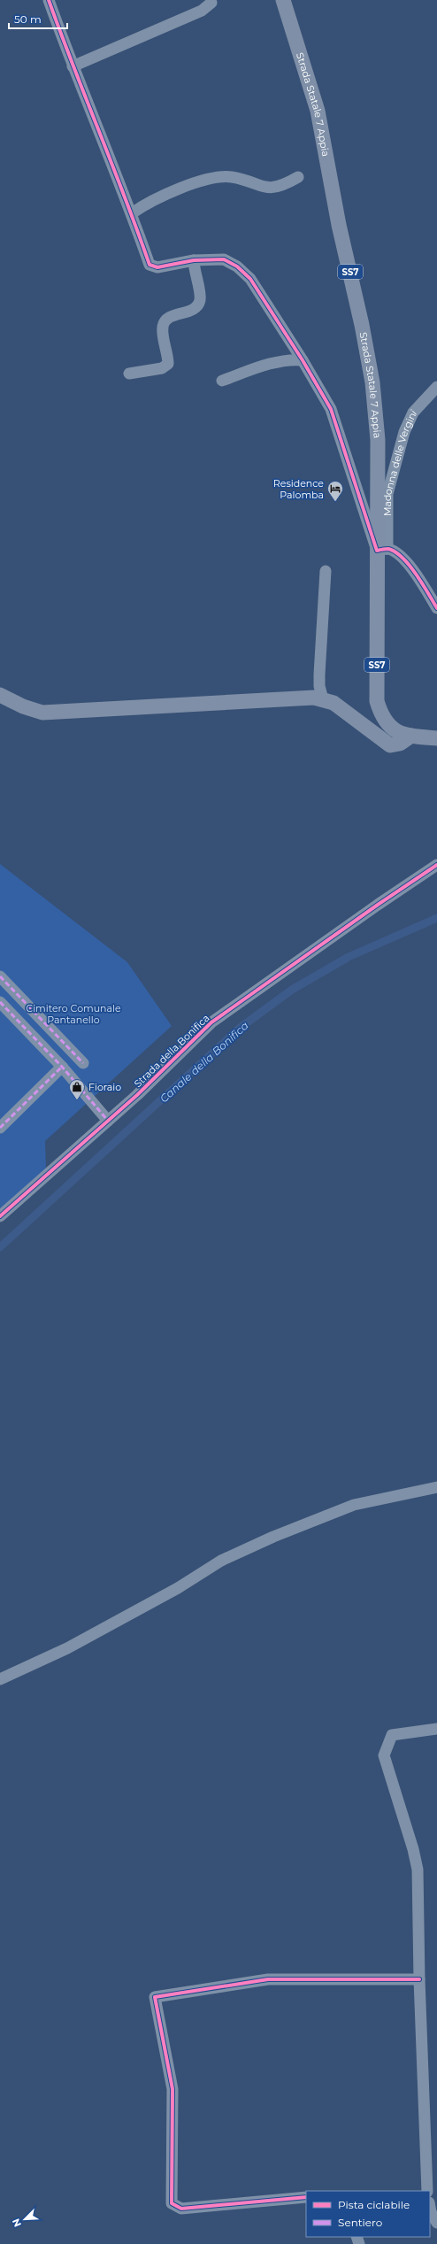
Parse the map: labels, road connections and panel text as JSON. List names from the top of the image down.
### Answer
{
  "streets": {
    "main road": ["Strada Statale 7 Appia", "SS7"],
    "street": ["Madonna delle Vergini", "Strada della Bonifica"]
  },
  "crossings": [
    ["Strada Statale 7 Appia", "Madonna delle Vergini"]
  ],
  "water": ["Canale della Bonifica"],
  "parks": ["Cimitero Comunale Pantanello"],
  "places": {
    "hotel": ["Residence Palomba"],
    "shop": ["Fioraio"]
  },
  "legend": ["Pista ciclabile", "Sentiero"],
  "scale_bar": "50 m",
  "north": "bottom left"
}
